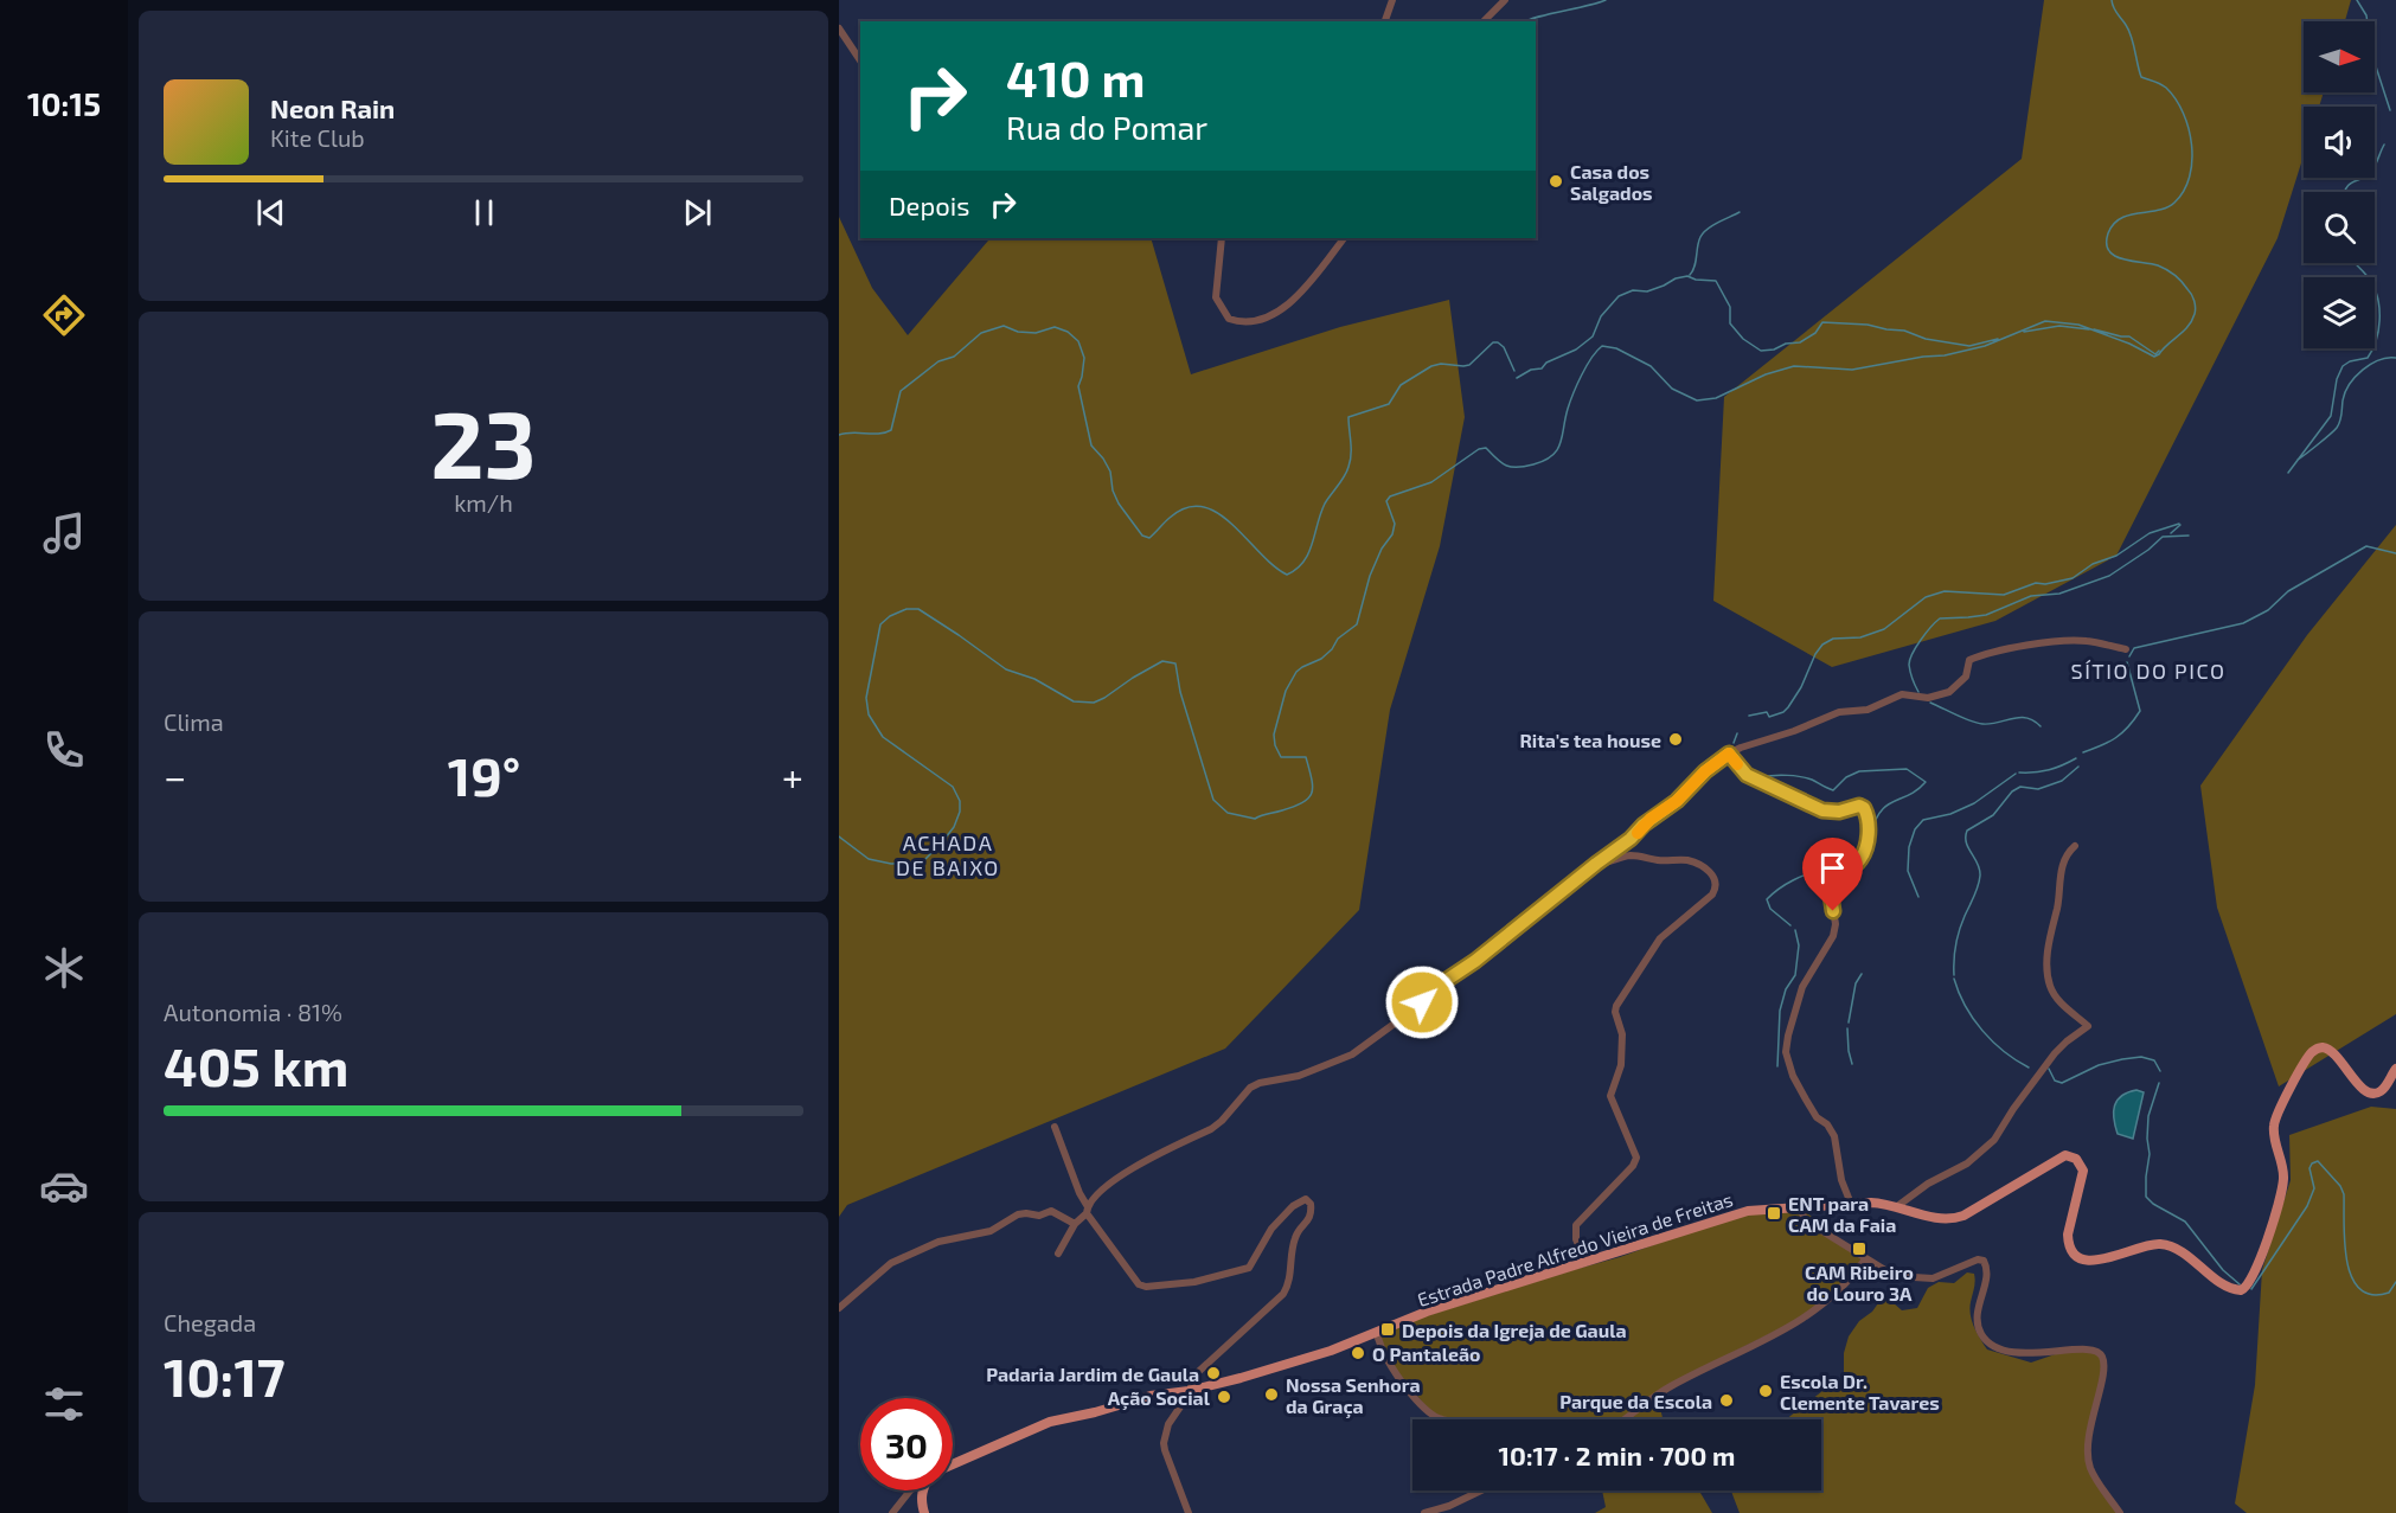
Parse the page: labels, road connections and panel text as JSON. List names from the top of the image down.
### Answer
{
  "streets": {
    "main road": ["Estrada Padre Alfredo Vieira de Freitas"]
  },
  "districts": ["SÍTIO DO PICO", "ACHADA DE BAIXO"],
  "places": {
    "other": [
      "Casa dos Salgados",
      "Rita's tea house",
      "O Pantaleão",
      "Padaria Jardim de Gaula",
      "Escola Dr. Clemente Tavares",
      "Nossa Senhora da Graça",
      "Ação Social",
      "Parque da Escola"
    ],
    "transit": ["ENT para CAM da Faia", "CAM Ribeiro do Louro 3A", "Depois da Igreja de Gaula"]
  },
  "north": "right",
  "page": {
    "tabs": "10:15",
    "turn": ["410 m", "Rua do Pomar"],
    "song": ["Neon Rain", "Kite Club"],
    "then": "Depois",
    "tile": [
      ["23", "km/h"],
      "Clima",
      ["Autonomia · 81%", "405 km"],
      ["Chegada", "10:17"]
    ],
    "heat": ["−", "19°", "+"],
    "limit": "30",
    "trip": "10:17 · 2 min · 700 m"
  }
}
